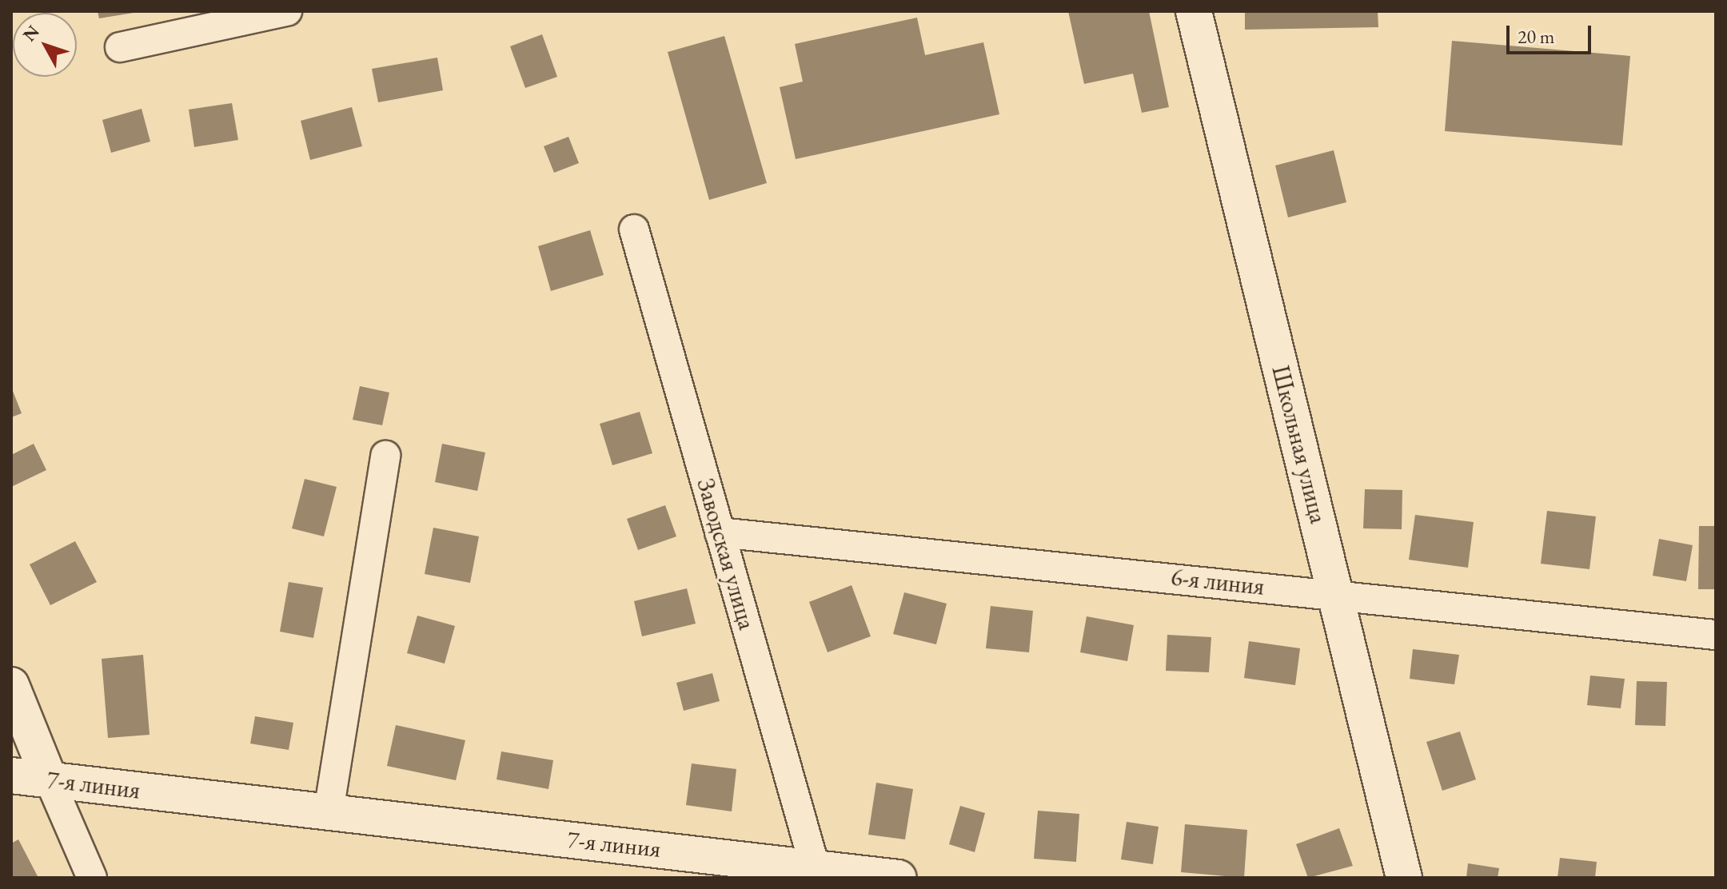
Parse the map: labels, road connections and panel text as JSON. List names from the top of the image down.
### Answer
{
  "streets": {
    "main road": ["Школьная улица", "7-я линия"],
    "street": ["Заводская улица", "6-я линия"]
  },
  "crossings": [
    ["Школьная улица", "6-я линия"],
    ["Заводская улица", "6-я линия"],
    ["Заводская улица", "7-я линия"]
  ],
  "scale_bar": "20 m",
  "north": "top left"
}
